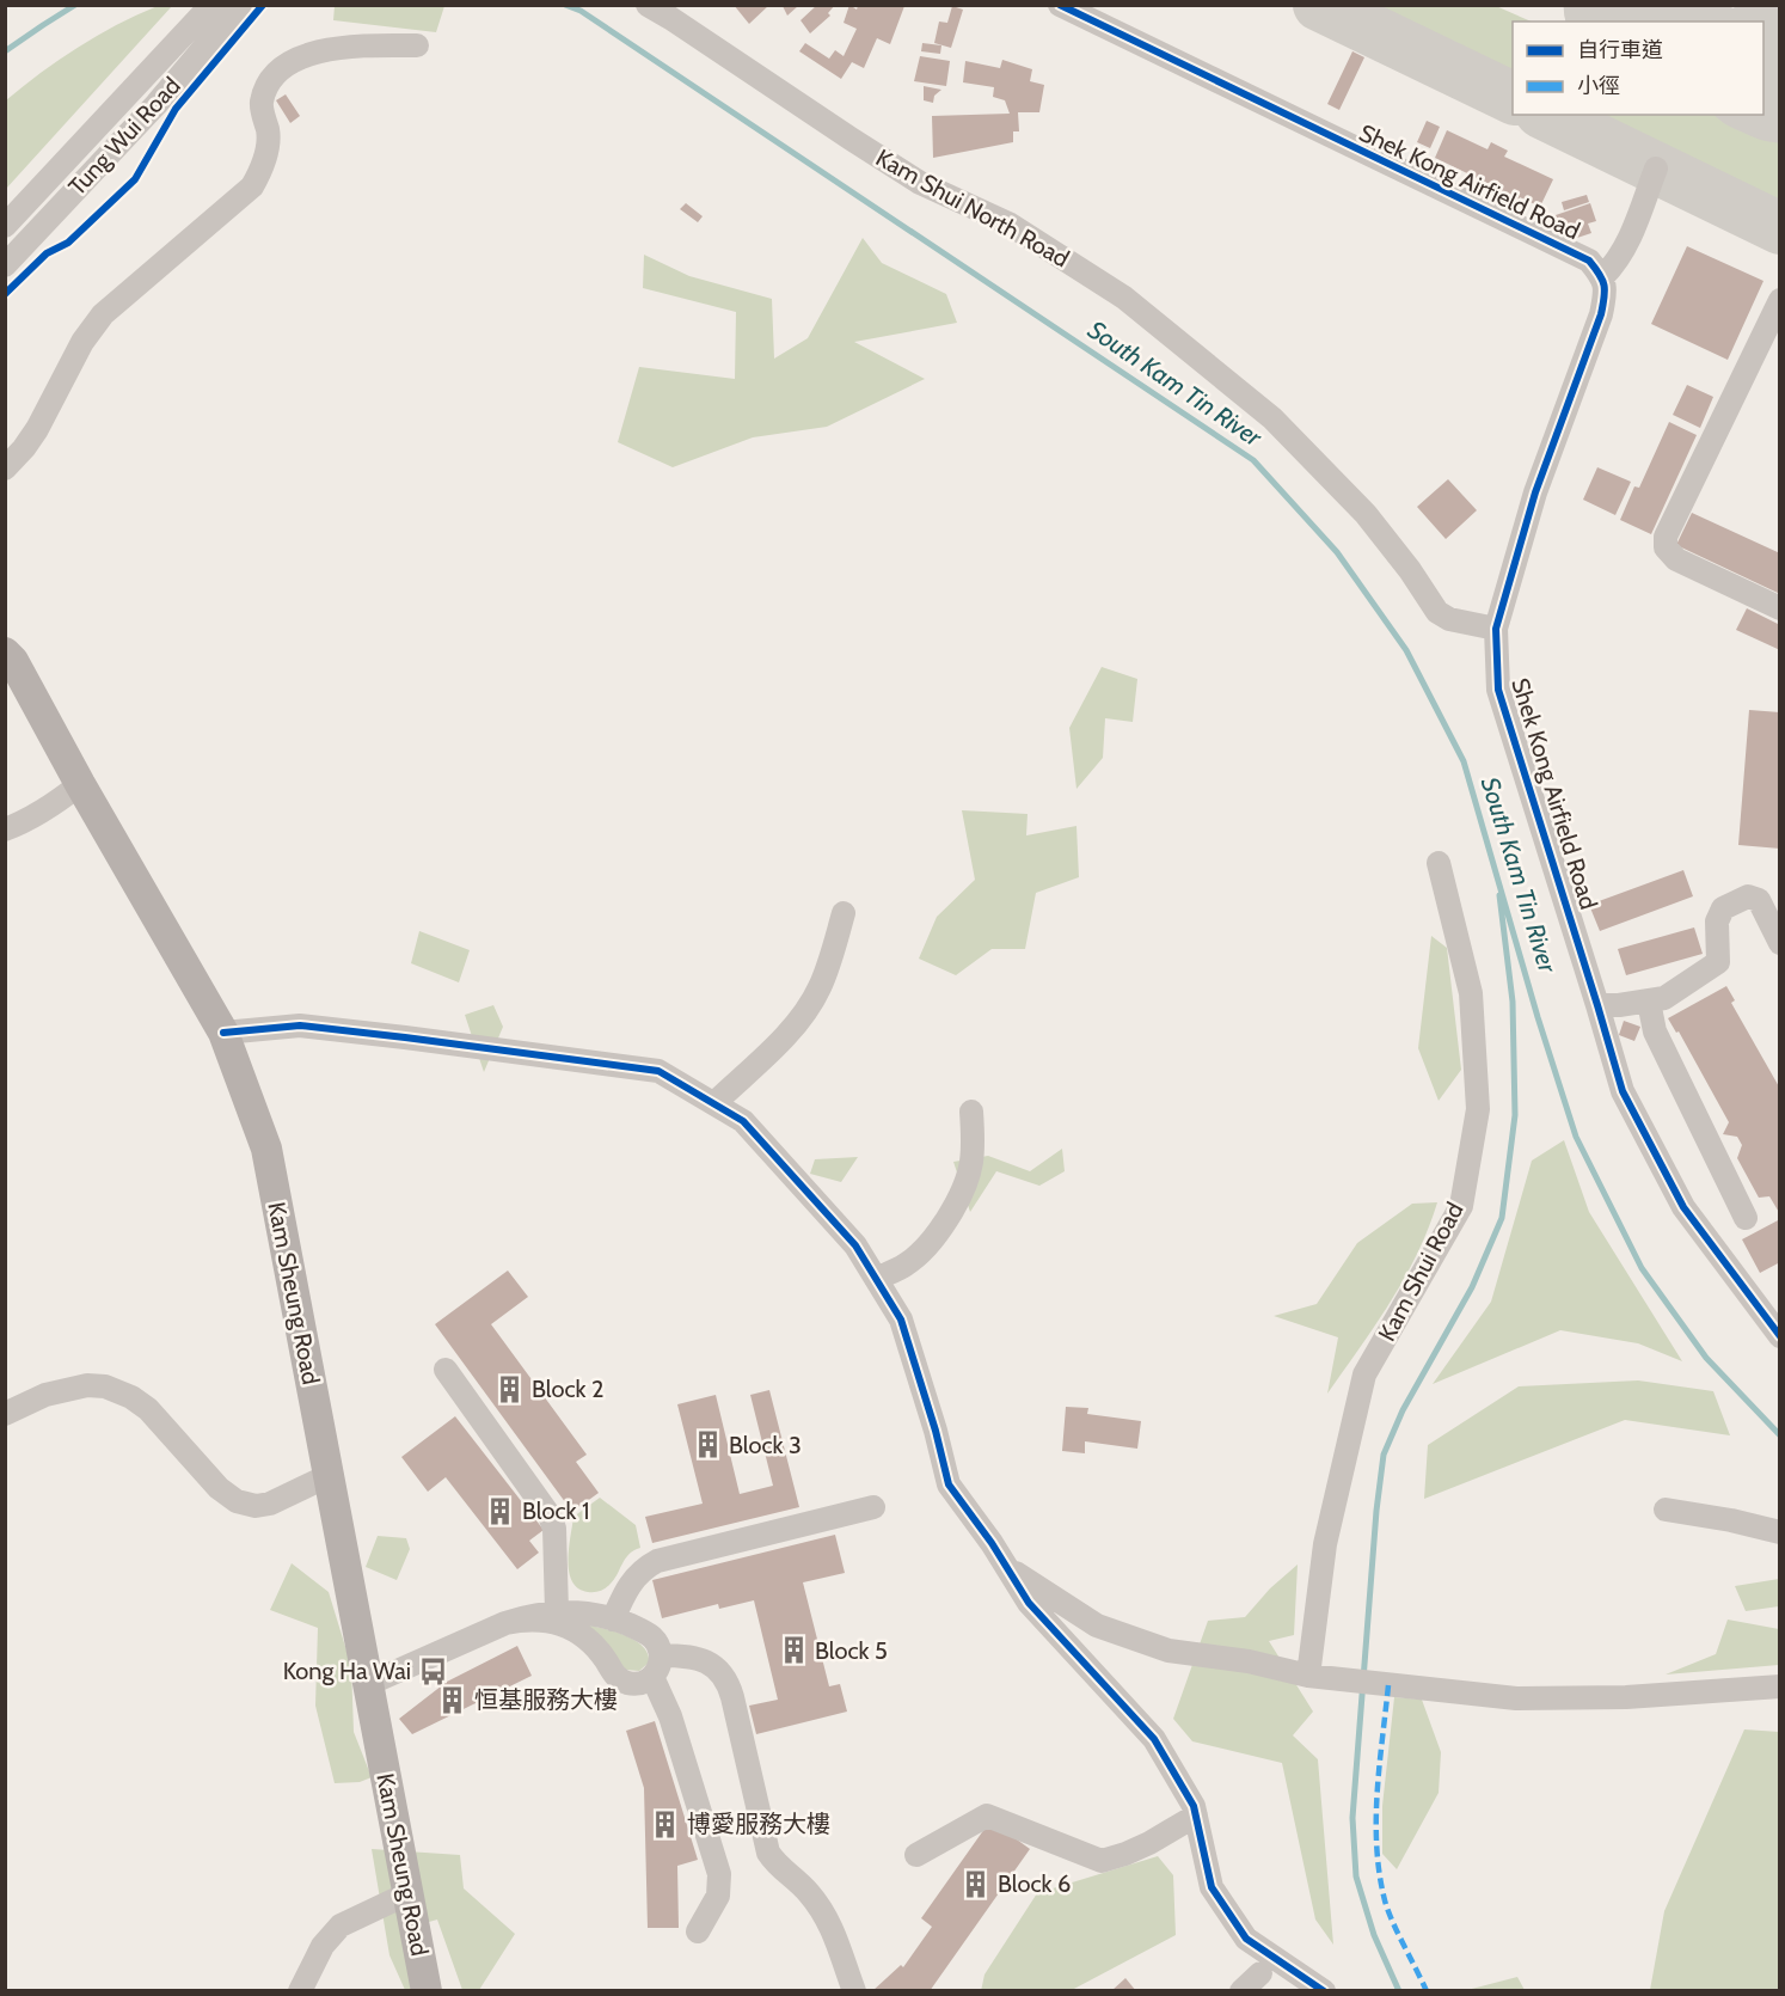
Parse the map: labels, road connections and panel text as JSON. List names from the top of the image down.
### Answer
{
  "streets": {
    "main road": ["Kam Sheung Road"],
    "street": [
      "Tung Wui Road",
      "Shek Kong Airfield Road",
      "Kam Shui North Road",
      "Kam Shui Road"
    ]
  },
  "crossings": [
    ["Shek Kong Airfield Road", "Kam Shui North Road"]
  ],
  "water": ["South Kam Tin River"],
  "places": {
    "building": [
      "Block 2",
      "Block 3",
      "Block 1",
      "Block 5",
      "恒基服務大樓",
      "博愛服務大樓",
      "Block 6"
    ],
    "bus stop": ["Kong Ha Wai"]
  },
  "legend": ["自行車道", "小徑"]
}
